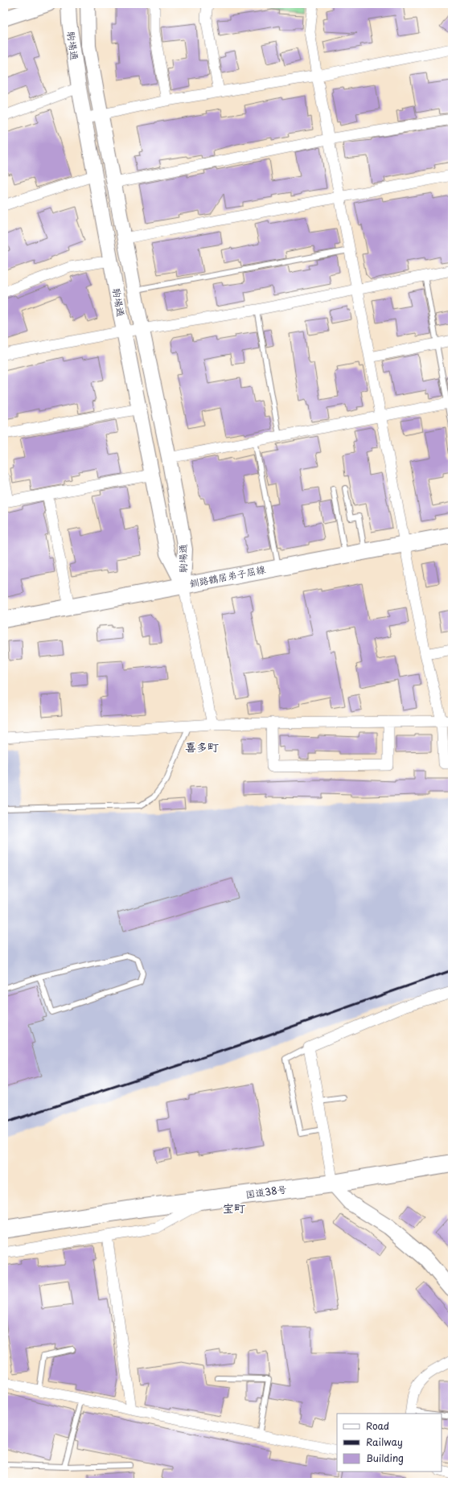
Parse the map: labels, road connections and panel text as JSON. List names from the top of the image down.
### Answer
{
  "streets": {
    "highway": ["国道38号"],
    "main road": ["釧路鶴居弟子屈線"],
    "street": ["駒場通"]
  },
  "crossings": [
    ["駒場通", "釧路鶴居弟子屈線"]
  ],
  "districts": ["喜多町", "宝町"],
  "legend": ["Road", "Railway", "Building"]
}
